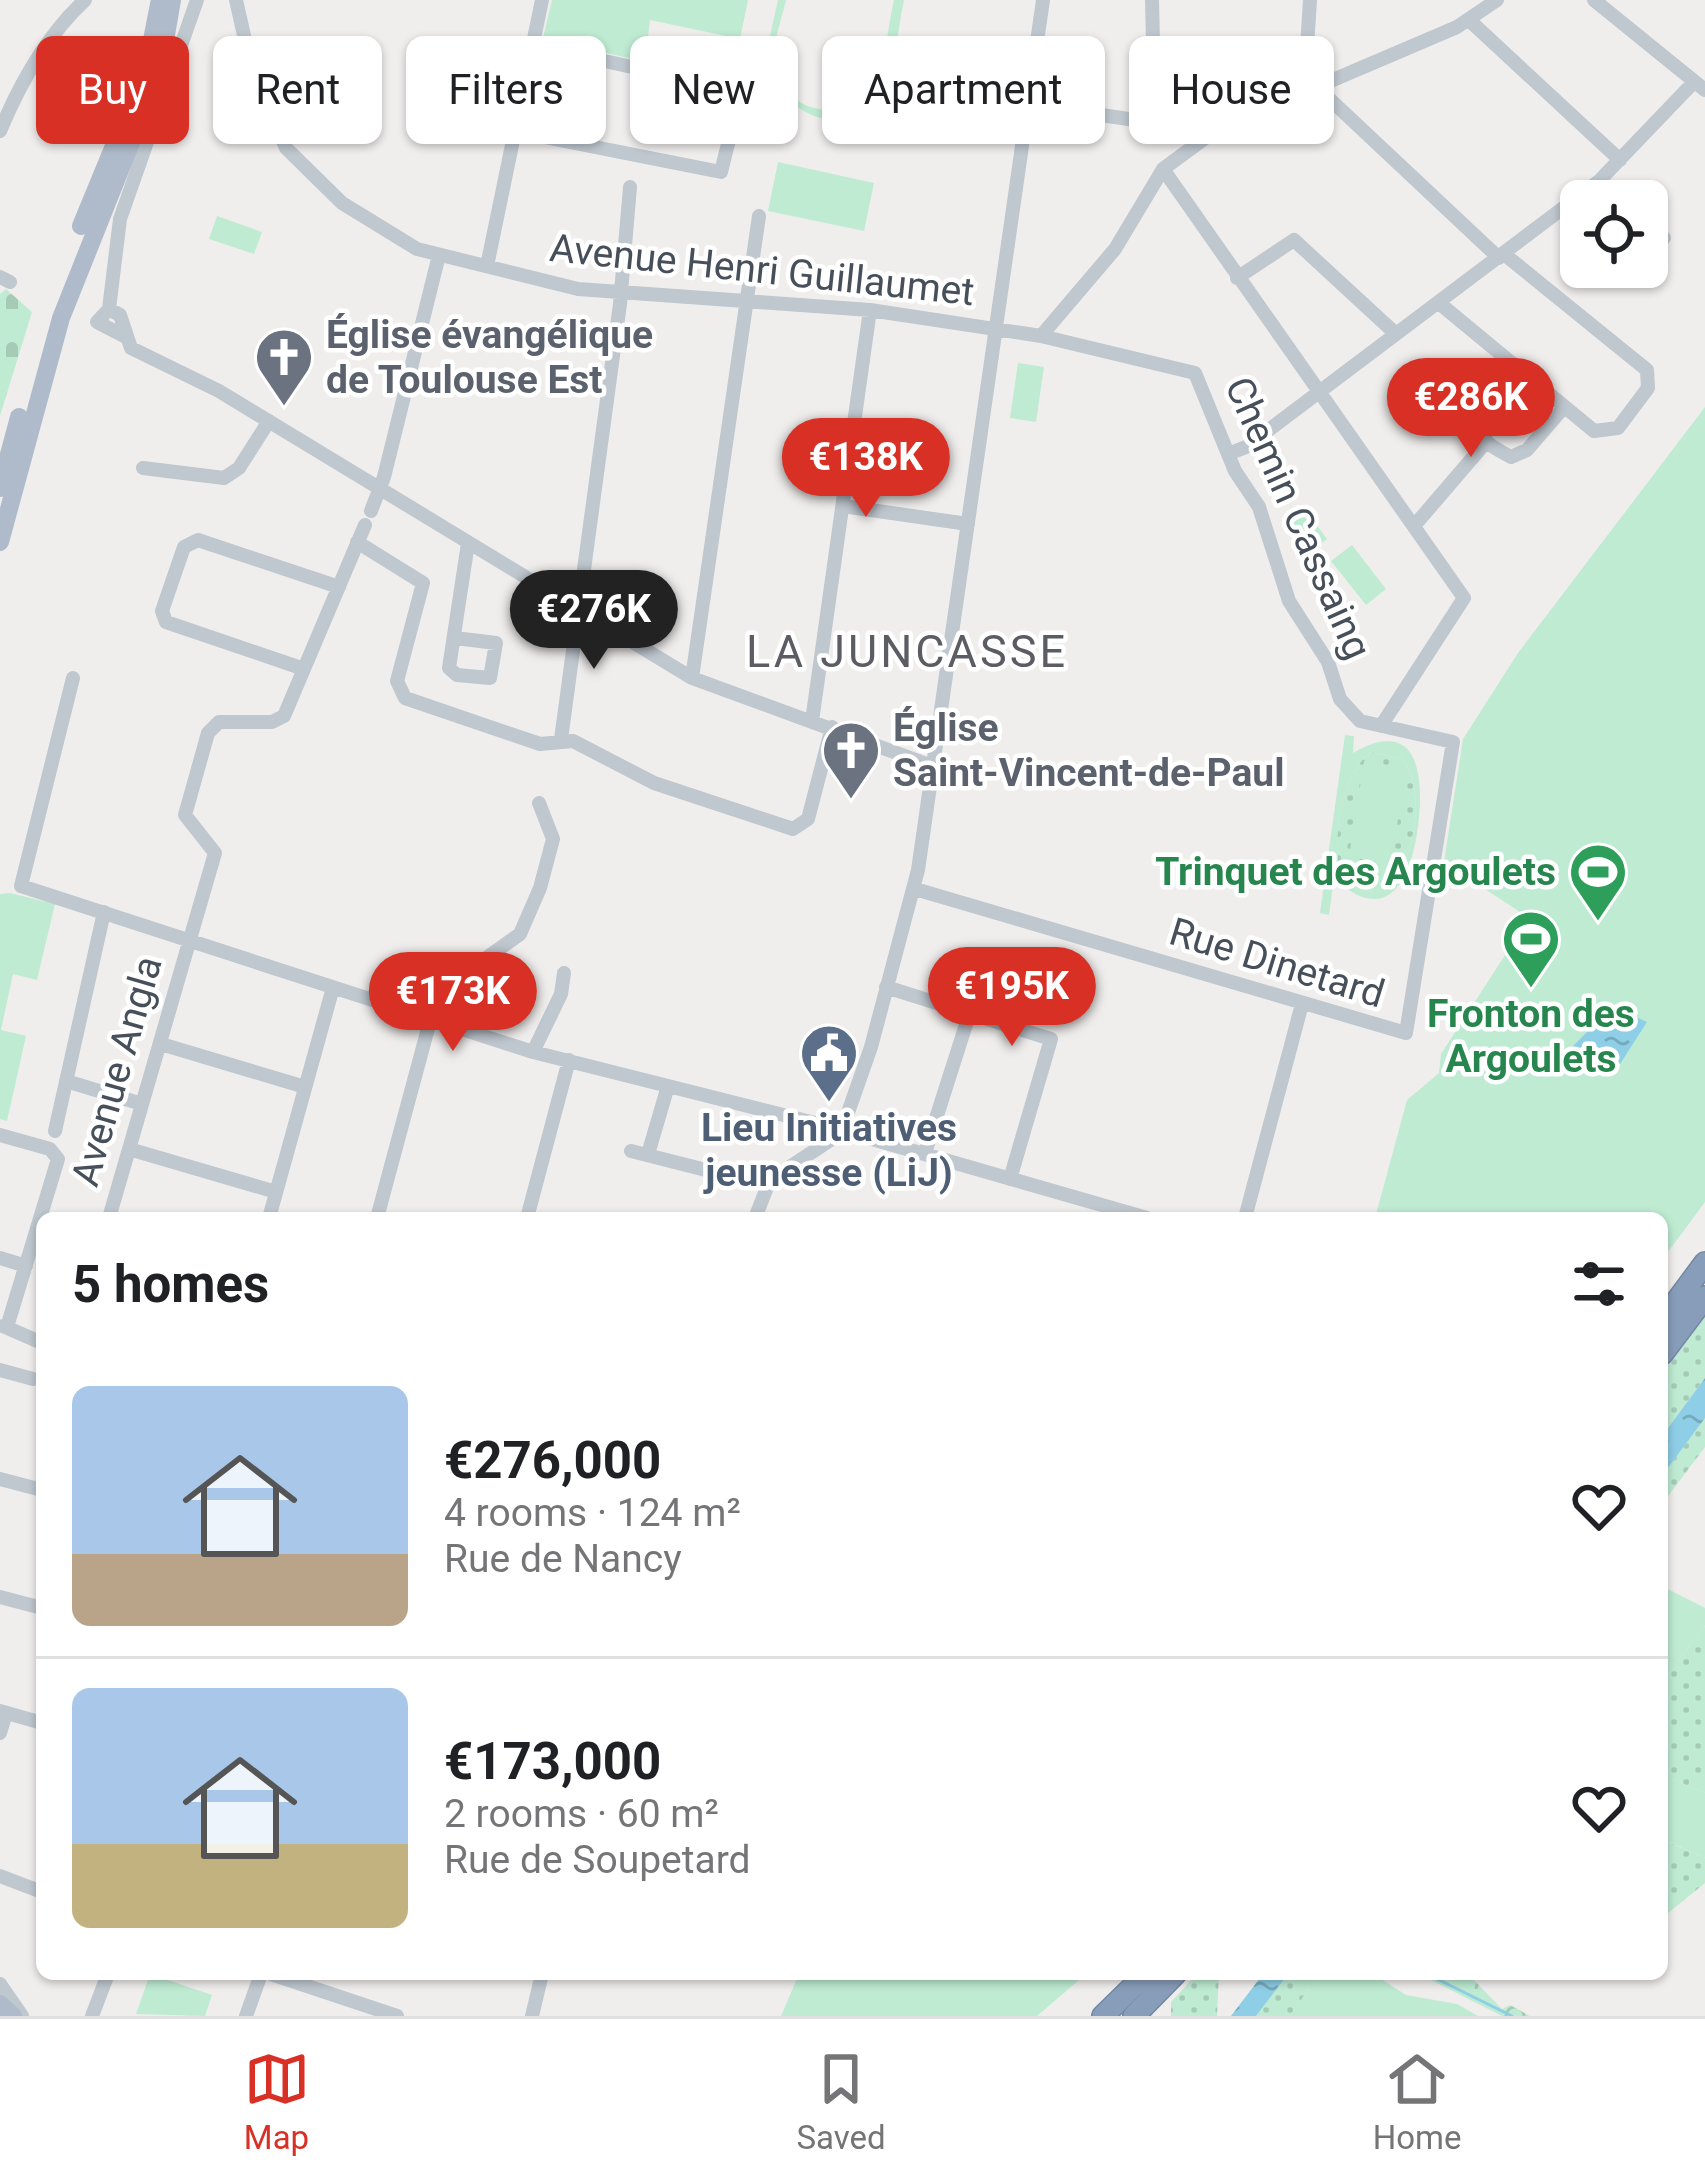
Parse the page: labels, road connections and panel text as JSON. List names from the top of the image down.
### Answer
{
  "streets": {
    "street": [
      "Avenue Henri Guillaumet",
      "Chemin Cassaing",
      "Rue Dinetard",
      "Avenue Angla"
    ]
  },
  "crossings": [
    ["Avenue Henri Guillaumet", "Chemin Cassaing"],
    ["Chemin Cassaing", "Rue Dinetard"]
  ],
  "districts": ["LA JUNCASSE"],
  "places": {
    "church": ["Église évangélique de Toulouse Est", "Église Saint-Vincent-de-Paul"],
    "sports": ["Trinquet des Argoulets", "Fronton des Argoulets"],
    "public building": ["Lieu Initiatives jeunesse (LiJ)"]
  },
  "page": {
    "chip": [
      "Buy",
      "Rent",
      "Filters",
      "New",
      "Apartment",
      "House"
    ],
    "price": [
      "€286K",
      "€138K",
      "€276K",
      "€195K",
      "€173K"
    ],
    "heading": "5 homes",
    "list": [
      {
        "name": "€276,000",
        "note": "4 rooms · 124 m² · Rue de Nancy"
      },
      {
        "name": "€173,000",
        "note": "2 rooms · 60 m² · Rue de Soupetard"
      }
    ],
    "tabs": ["Map", "Saved", "Home"]
  }
}
